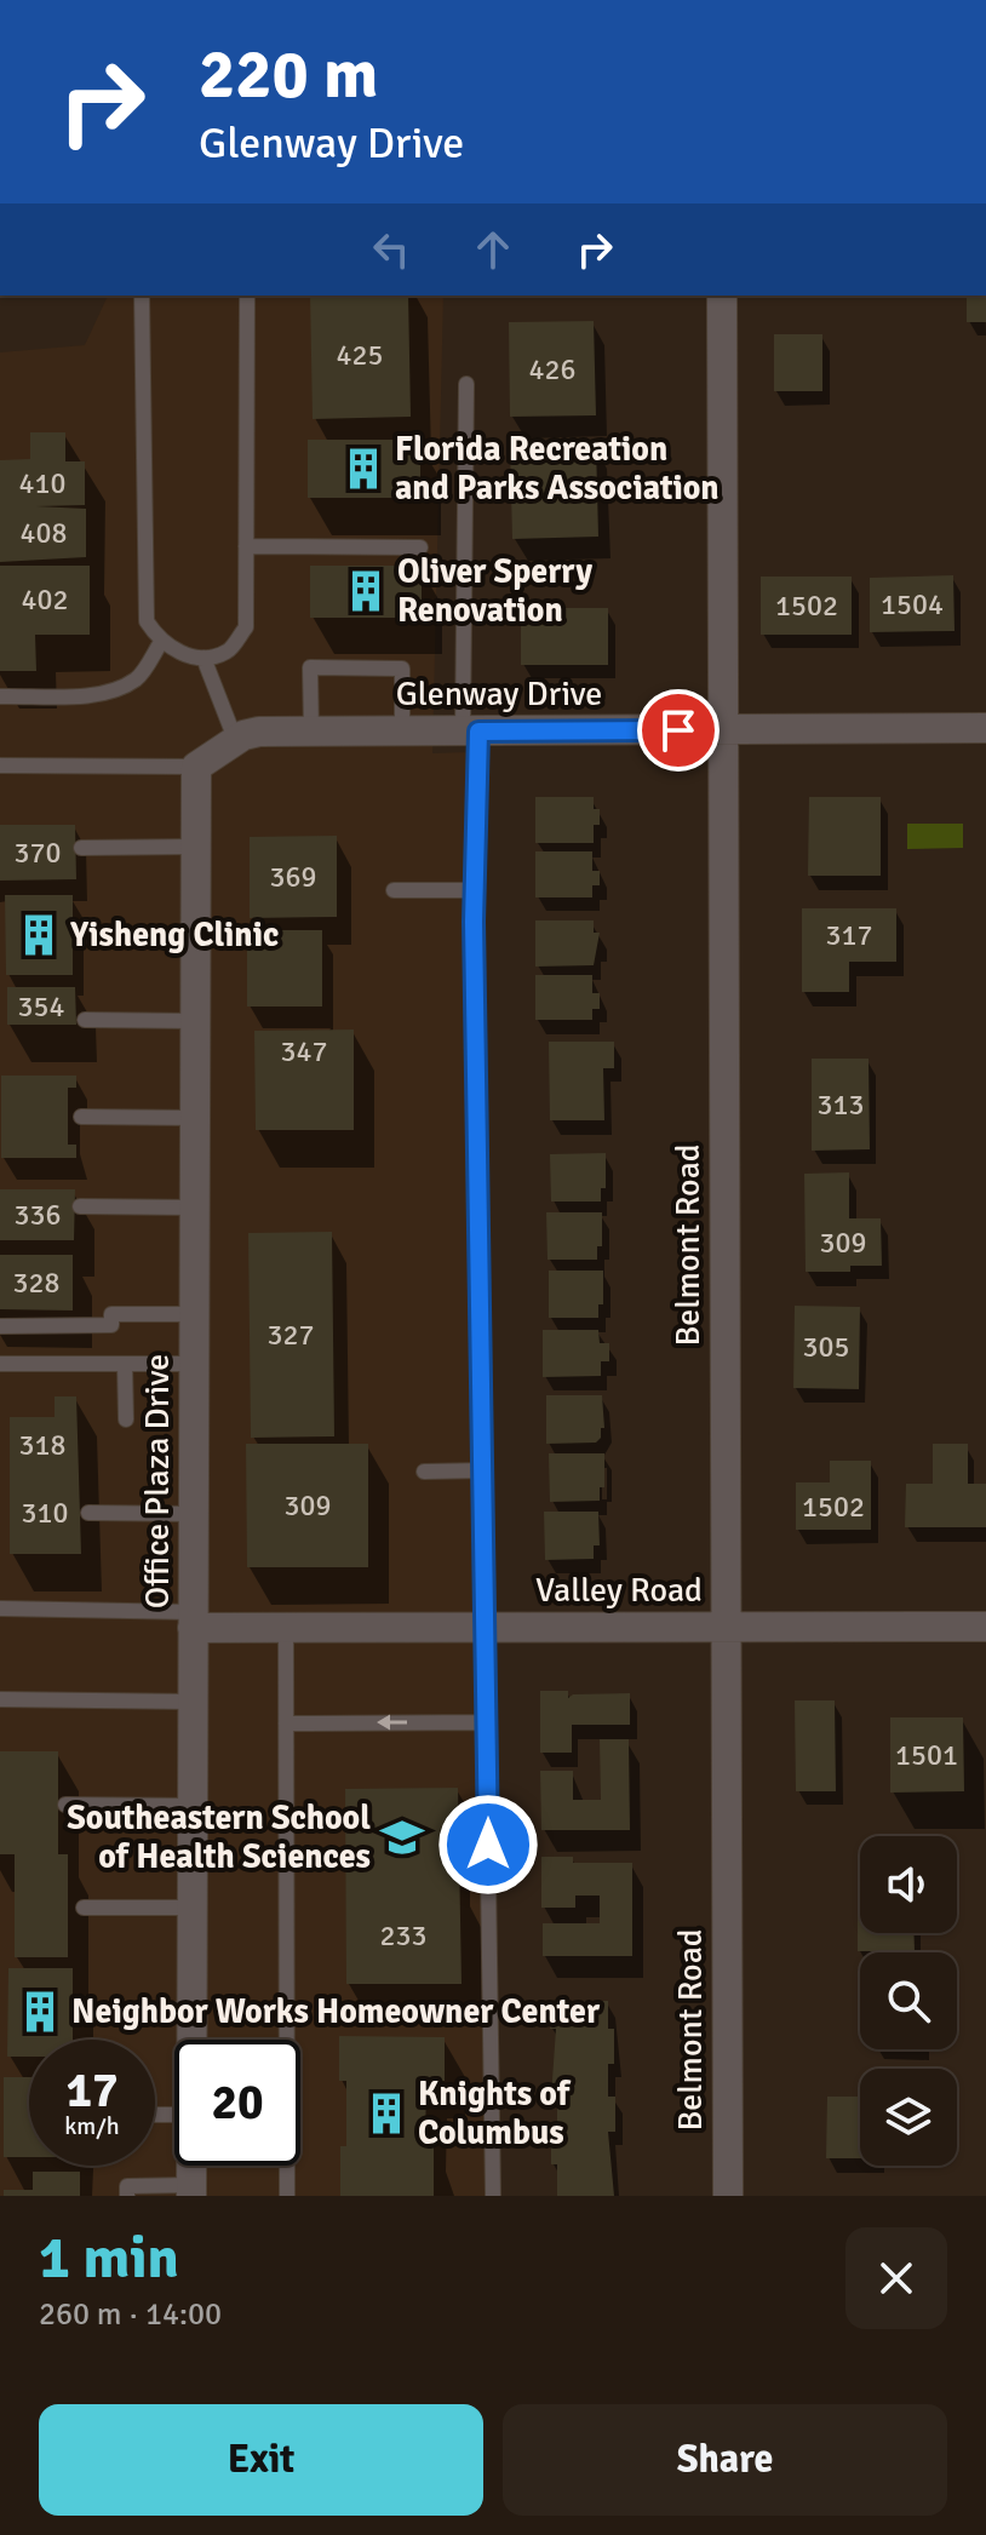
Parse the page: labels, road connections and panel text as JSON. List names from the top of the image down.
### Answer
{
  "streets": {
    "street": [
      "Glenway Drive",
      "Belmont Road",
      "Office Plaza Drive",
      "Valley Road"
    ]
  },
  "crossings": [
    ["Glenway Drive", "Belmont Road"],
    ["Glenway Drive", "Office Plaza Drive"],
    ["Belmont Road", "Valley Road"],
    ["Office Plaza Drive", "Valley Road"]
  ],
  "places": {
    "building": [
      "Florida Recreation and Parks Association",
      "Oliver Sperry Renovation",
      "Yisheng Clinic",
      "Neighbor Works Homeowner Center",
      "Knights of Columbus"
    ],
    "school or university": ["Southeastern School of Health Sciences"]
  },
  "house_numbers": [
    "425",
    "426",
    "410",
    "408",
    "402",
    "1504",
    "1502",
    "370",
    "369",
    "317",
    "354",
    "347",
    "313",
    "336",
    "309",
    "328",
    "327",
    "305",
    "318",
    "309",
    "1502",
    "310",
    "1501",
    "233"
  ],
  "page": {
    "turn": ["220 m", "Glenway Drive"],
    "speed": "17 km/h",
    "limit": "20",
    "heading": ["1 min", "260 m · 14:00"],
    "buttons": ["Exit", "Share"]
  }
}
